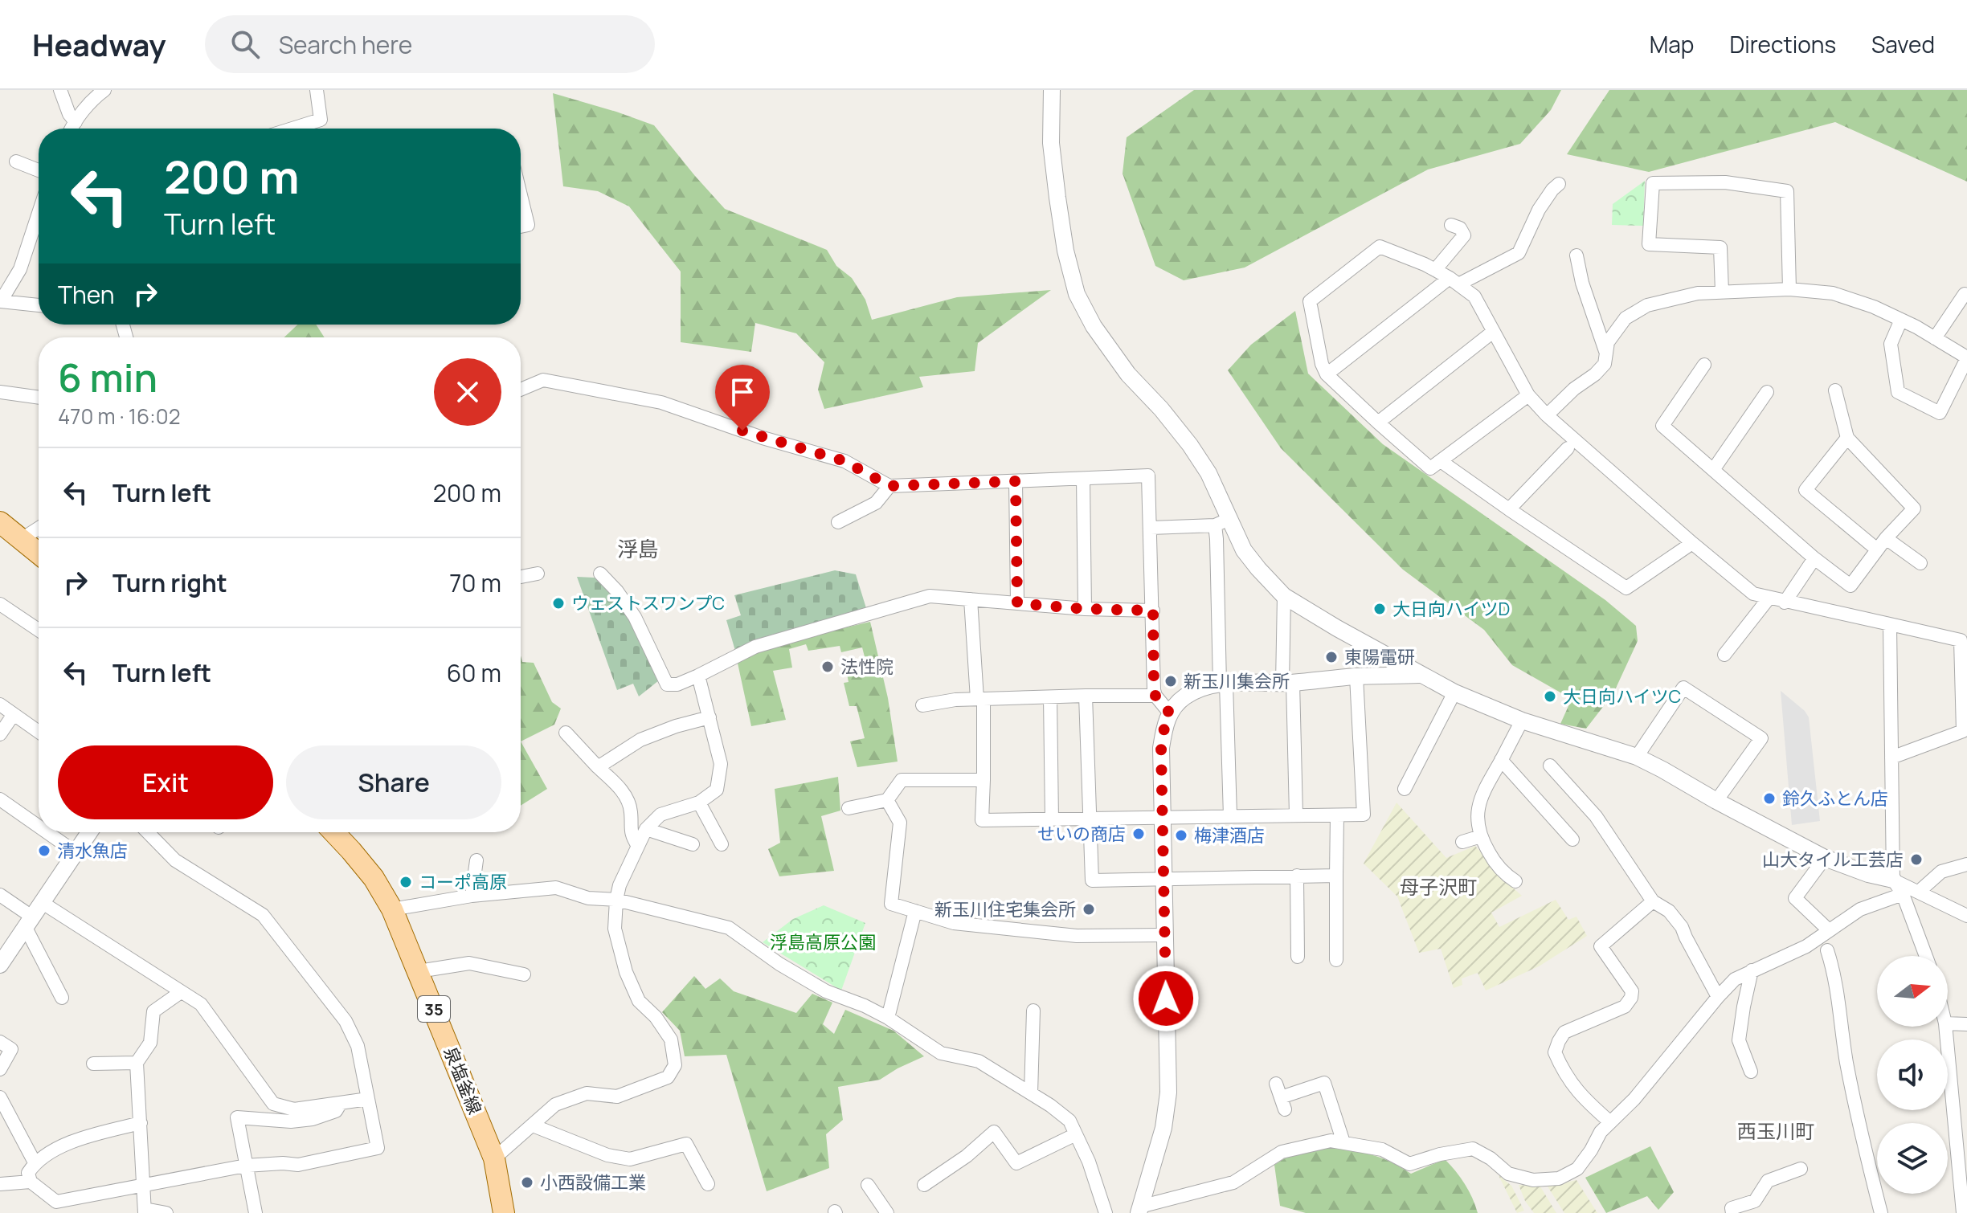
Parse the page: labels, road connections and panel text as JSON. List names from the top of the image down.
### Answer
{
  "streets": {
    "main road": ["35", "泉塩釜線"]
  },
  "districts": ["浮島", "母子沢町", "西玉川町"],
  "parks": ["浮島高原公園"],
  "places": [
    "ウェストスワンプC",
    "大日向ハイツD",
    "東陽電研",
    "法性院",
    "新玉川集会所",
    "大日向ハイツC",
    "鈴久ふとん店",
    "せいの商店",
    "梅津酒店",
    "清水魚店",
    "山大タイル工芸店",
    "コーポ高原",
    "新玉川住宅集会所",
    "小西設備工業"
  ],
  "north": "right",
  "page": {
    "header": "Headway",
    "search": "Search here",
    "nav": ["Map", "Directions", "Saved"],
    "turn": ["200 m", "Turn left"],
    "then": "Then",
    "heading": ["6 min", "470 m · 16:02"],
    "list": [
      {
        "name": "Turn left",
        "value": "200 m"
      },
      {
        "name": "Turn right",
        "value": "70 m"
      },
      {
        "name": "Turn left",
        "value": "60 m"
      }
    ],
    "buttons": ["Exit", "Share"]
  }
}
